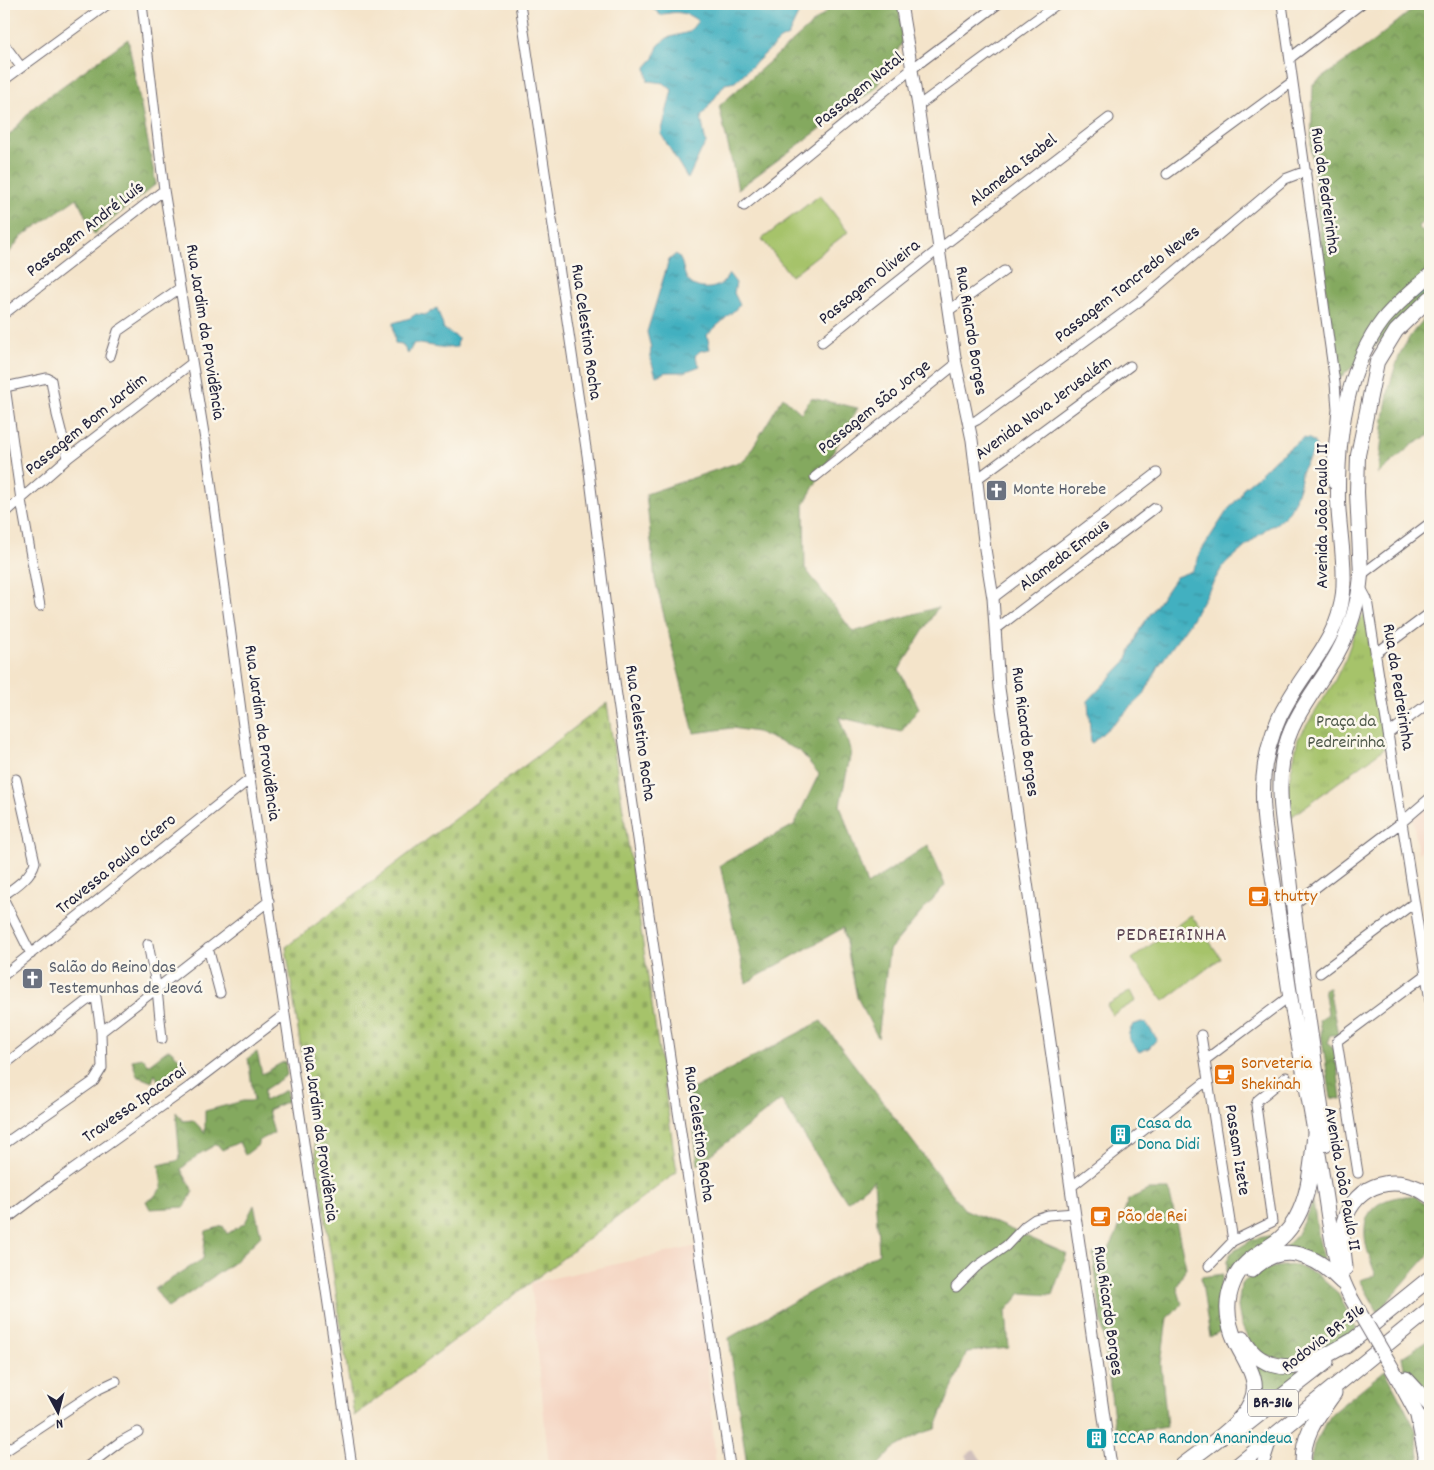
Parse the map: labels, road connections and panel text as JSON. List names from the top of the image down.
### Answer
{
  "streets": {
    "highway": ["Rodovia BR-316", "BR-316"],
    "main road": ["Avenida João Paulo II"],
    "street": [
      "Passagem Natal",
      "Alameda Isabel",
      "Rua da Pedreirinha",
      "Passagem André Luís",
      "Passagem Oliveira",
      "Passagem Tancredo Neves",
      "Rua Ricardo Borges",
      "Rua Jardim da Providência",
      "Rua Celestino Rocha",
      "Passagem São Jorge",
      "Avenida Nova Jerusalém",
      "Passagem Bom Jardim",
      "Alameda Emaus",
      "Travessa Paulo Cícero",
      "Travessa Ipacaraí",
      "Passam Izete"
    ]
  },
  "crossings": [
    ["Passagem Natal", "Rua Ricardo Borges"],
    ["Alameda Isabel", "Passagem Oliveira"],
    ["Alameda Isabel", "Rua Ricardo Borges"],
    ["Rua da Pedreirinha", "Passagem Tancredo Neves"],
    ["Rua da Pedreirinha", "Avenida João Paulo II"],
    ["Passagem André Luís", "Rua Jardim da Providência"],
    ["Passagem Oliveira", "Rua Ricardo Borges"],
    ["Passagem Tancredo Neves", "Rua Ricardo Borges"],
    ["Rua Ricardo Borges", "Passagem São Jorge"],
    ["Rua Ricardo Borges", "Avenida Nova Jerusalém"],
    ["Rua Ricardo Borges", "Alameda Emaus"],
    ["Rua Jardim da Providência", "Passagem Bom Jardim"],
    ["Rua Jardim da Providência", "Travessa Paulo Cícero"],
    ["Rua Jardim da Providência", "Travessa Ipacaraí"]
  ],
  "districts": ["PEDREIRINHA"],
  "parks": ["Praça da Pedreirinha"],
  "places": {
    "church": ["Monte Horebe", "Salão do Reino das Testemunhas de Jeová"],
    "cafe": ["thutty", "Sorveteria Shekinah", "Pão de Rei"],
    "building": ["Casa da Dona Didi", "ICCAP Randon Ananindeua"]
  },
  "north": "bottom"
}
